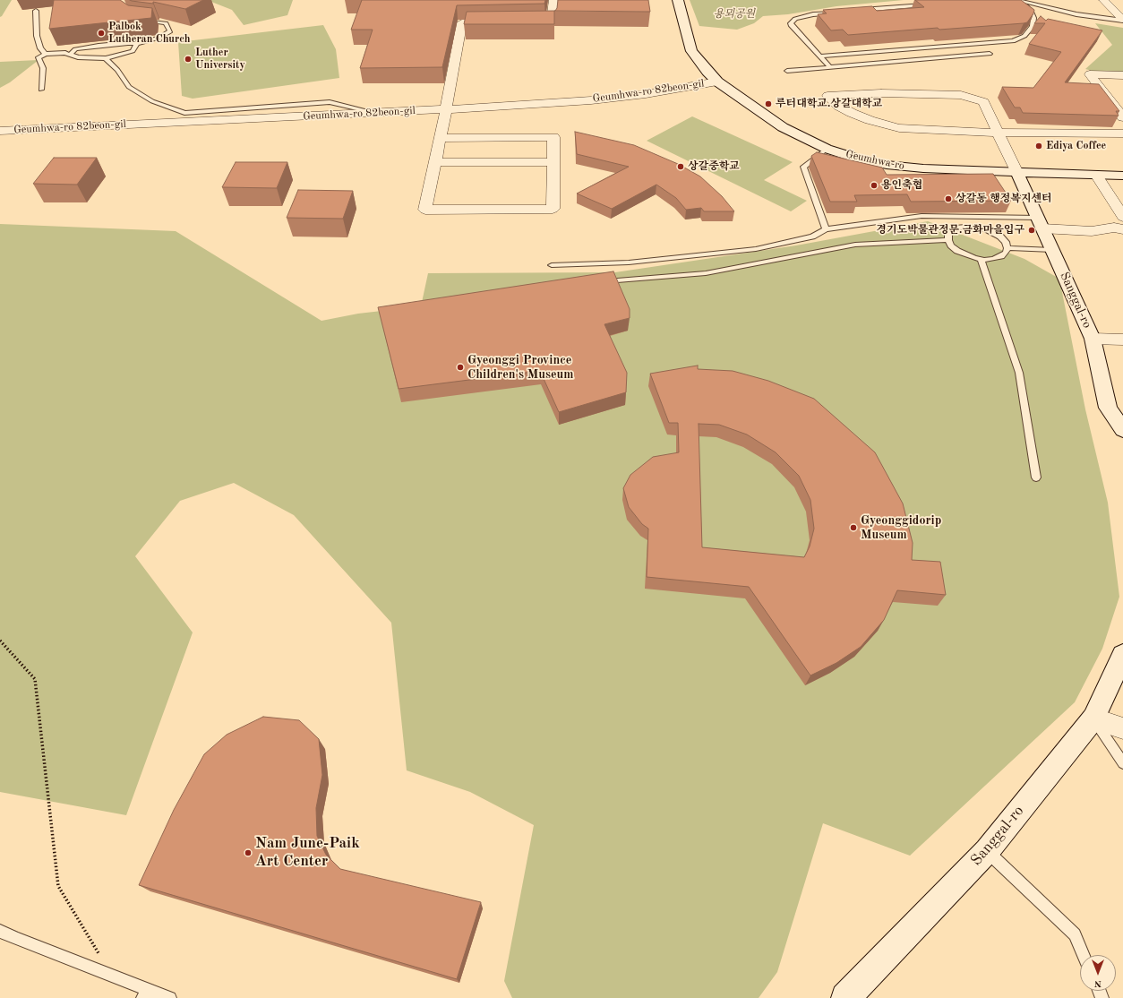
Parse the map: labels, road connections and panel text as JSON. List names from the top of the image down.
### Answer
{
  "streets": {
    "street": ["Geumhwa-ro 82beon-gil", "Geumhwa-ro", "Sanggal-ro"]
  },
  "crossings": [
    ["Geumhwa-ro 82beon-gil", "Geumhwa-ro"],
    ["Geumhwa-ro", "Sanggal-ro"]
  ],
  "parks": ["용뫼공원"],
  "places": [
    "Palbok Lutheran Church",
    "Luther University",
    "루터대학교.상갈대학교",
    "Ediya Coffee",
    "상갈중학교",
    "용인축협",
    "상갈동 행정복지센터",
    "경기도박물관정문.금화마을입구",
    "Gyeonggi Province Children's Museum",
    "Gyeonggidorip Museum",
    "Nam June-Paik Art Center"
  ],
  "north": "bottom"
}
